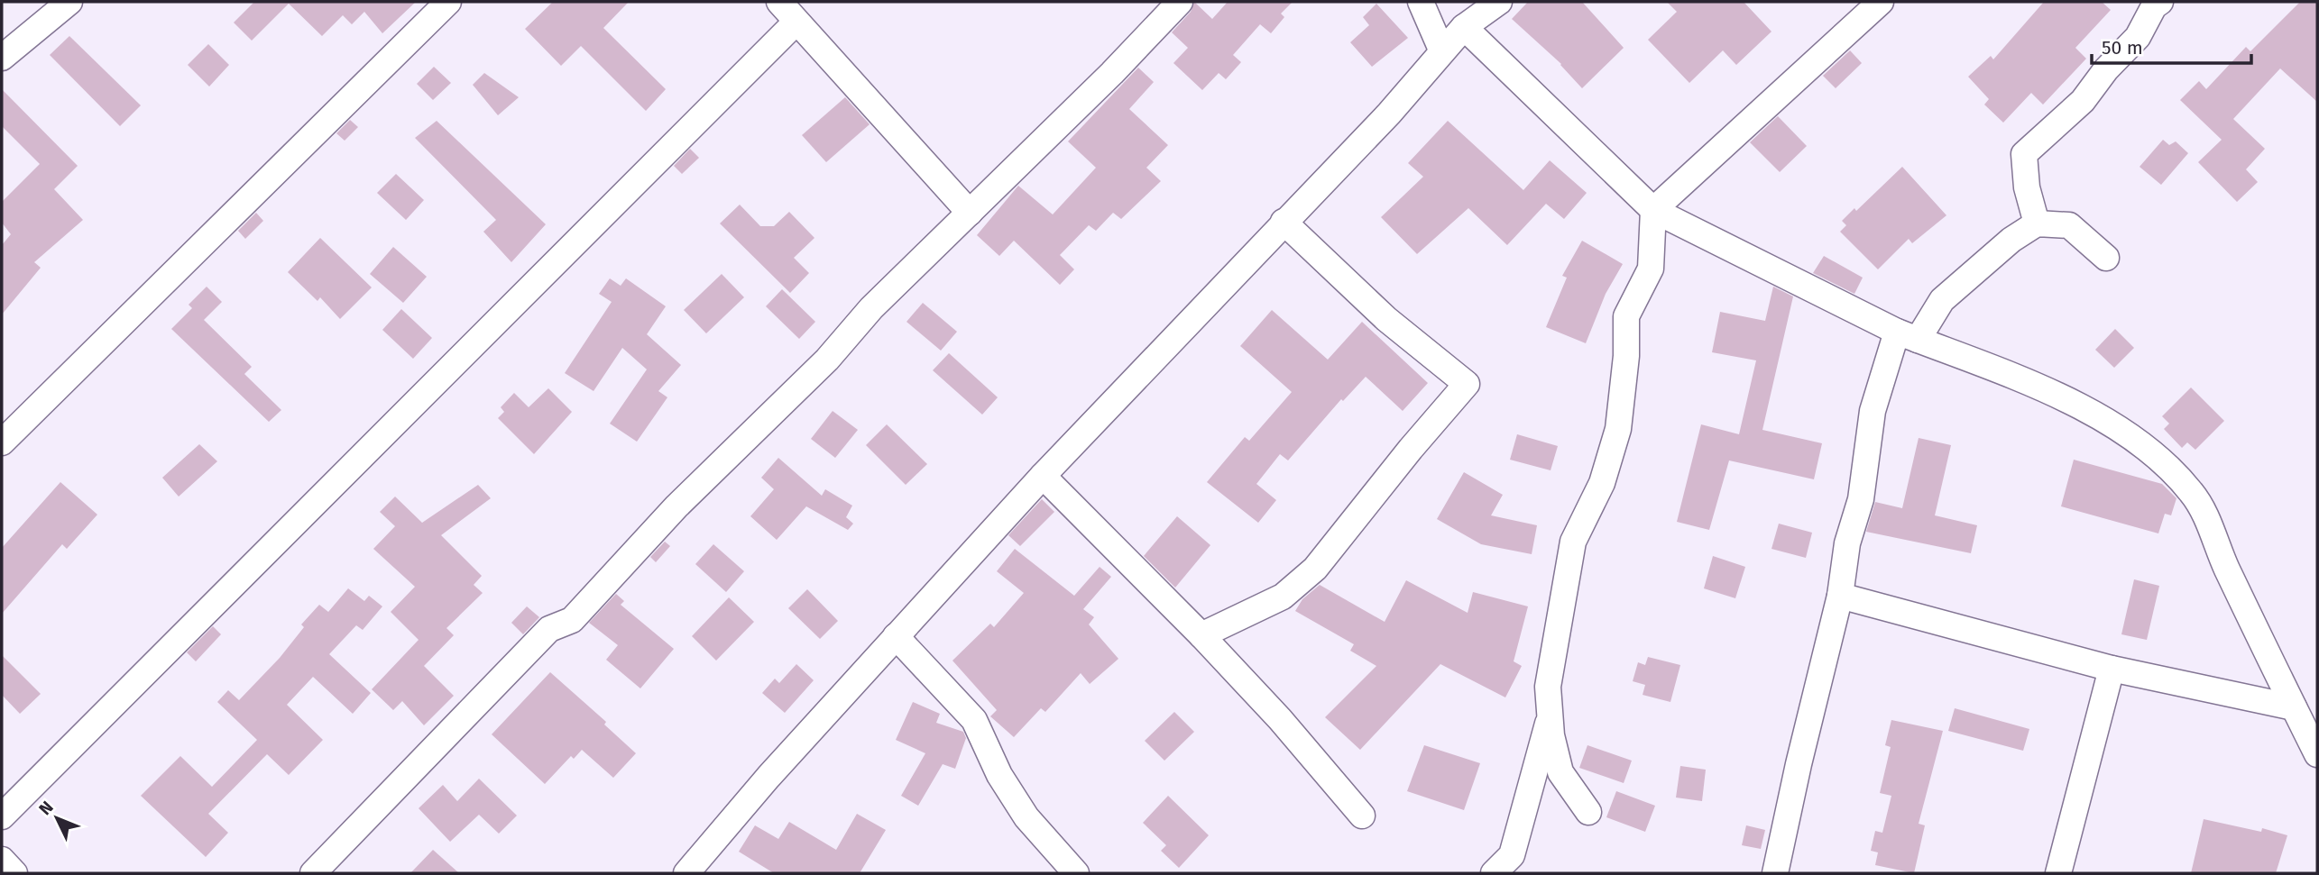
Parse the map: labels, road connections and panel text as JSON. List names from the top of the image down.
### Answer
{
  "scale_bar": "50 m",
  "north": "top left"
}
